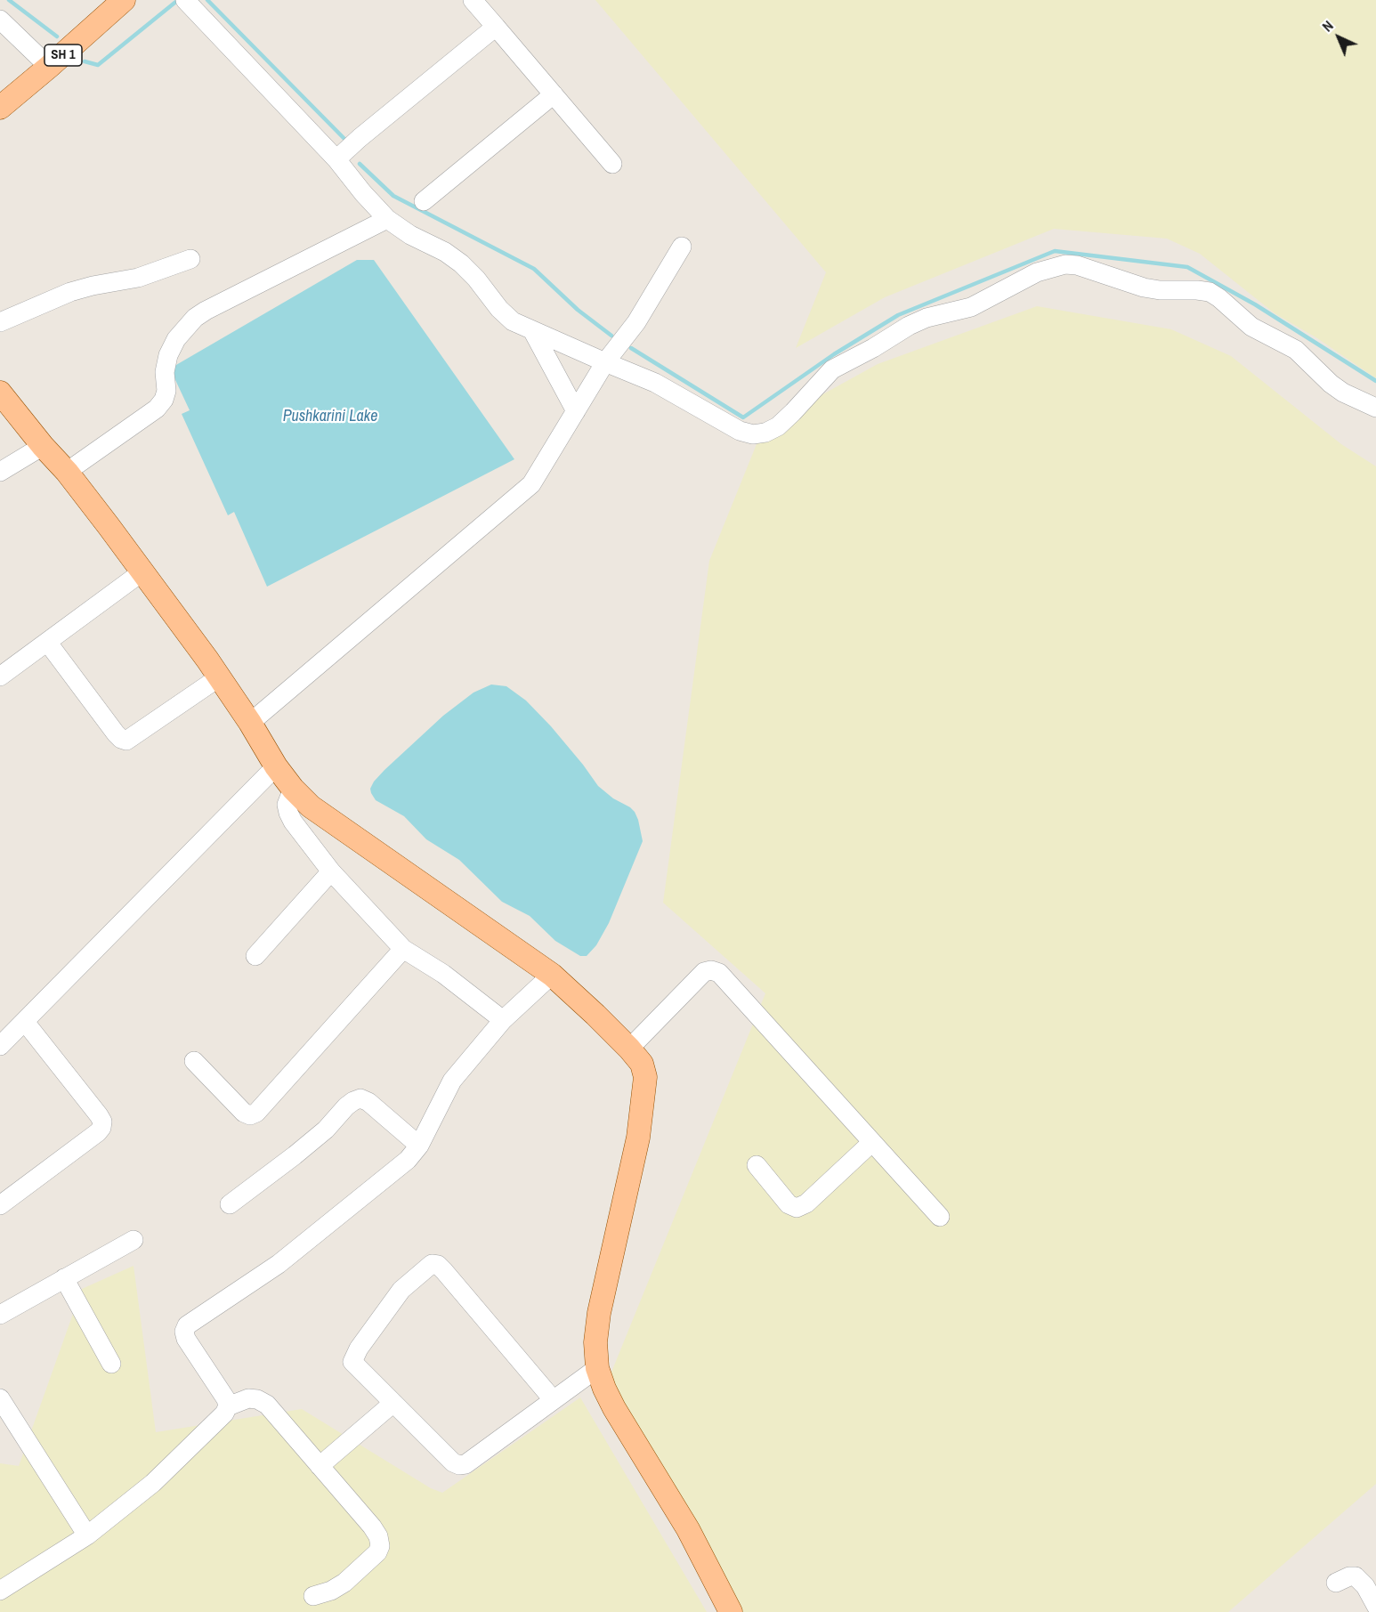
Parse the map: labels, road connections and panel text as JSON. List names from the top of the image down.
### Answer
{
  "streets": {
    "main road": ["SH 1"]
  },
  "water": ["Pushkarini Lake"],
  "north": "top left"
}
